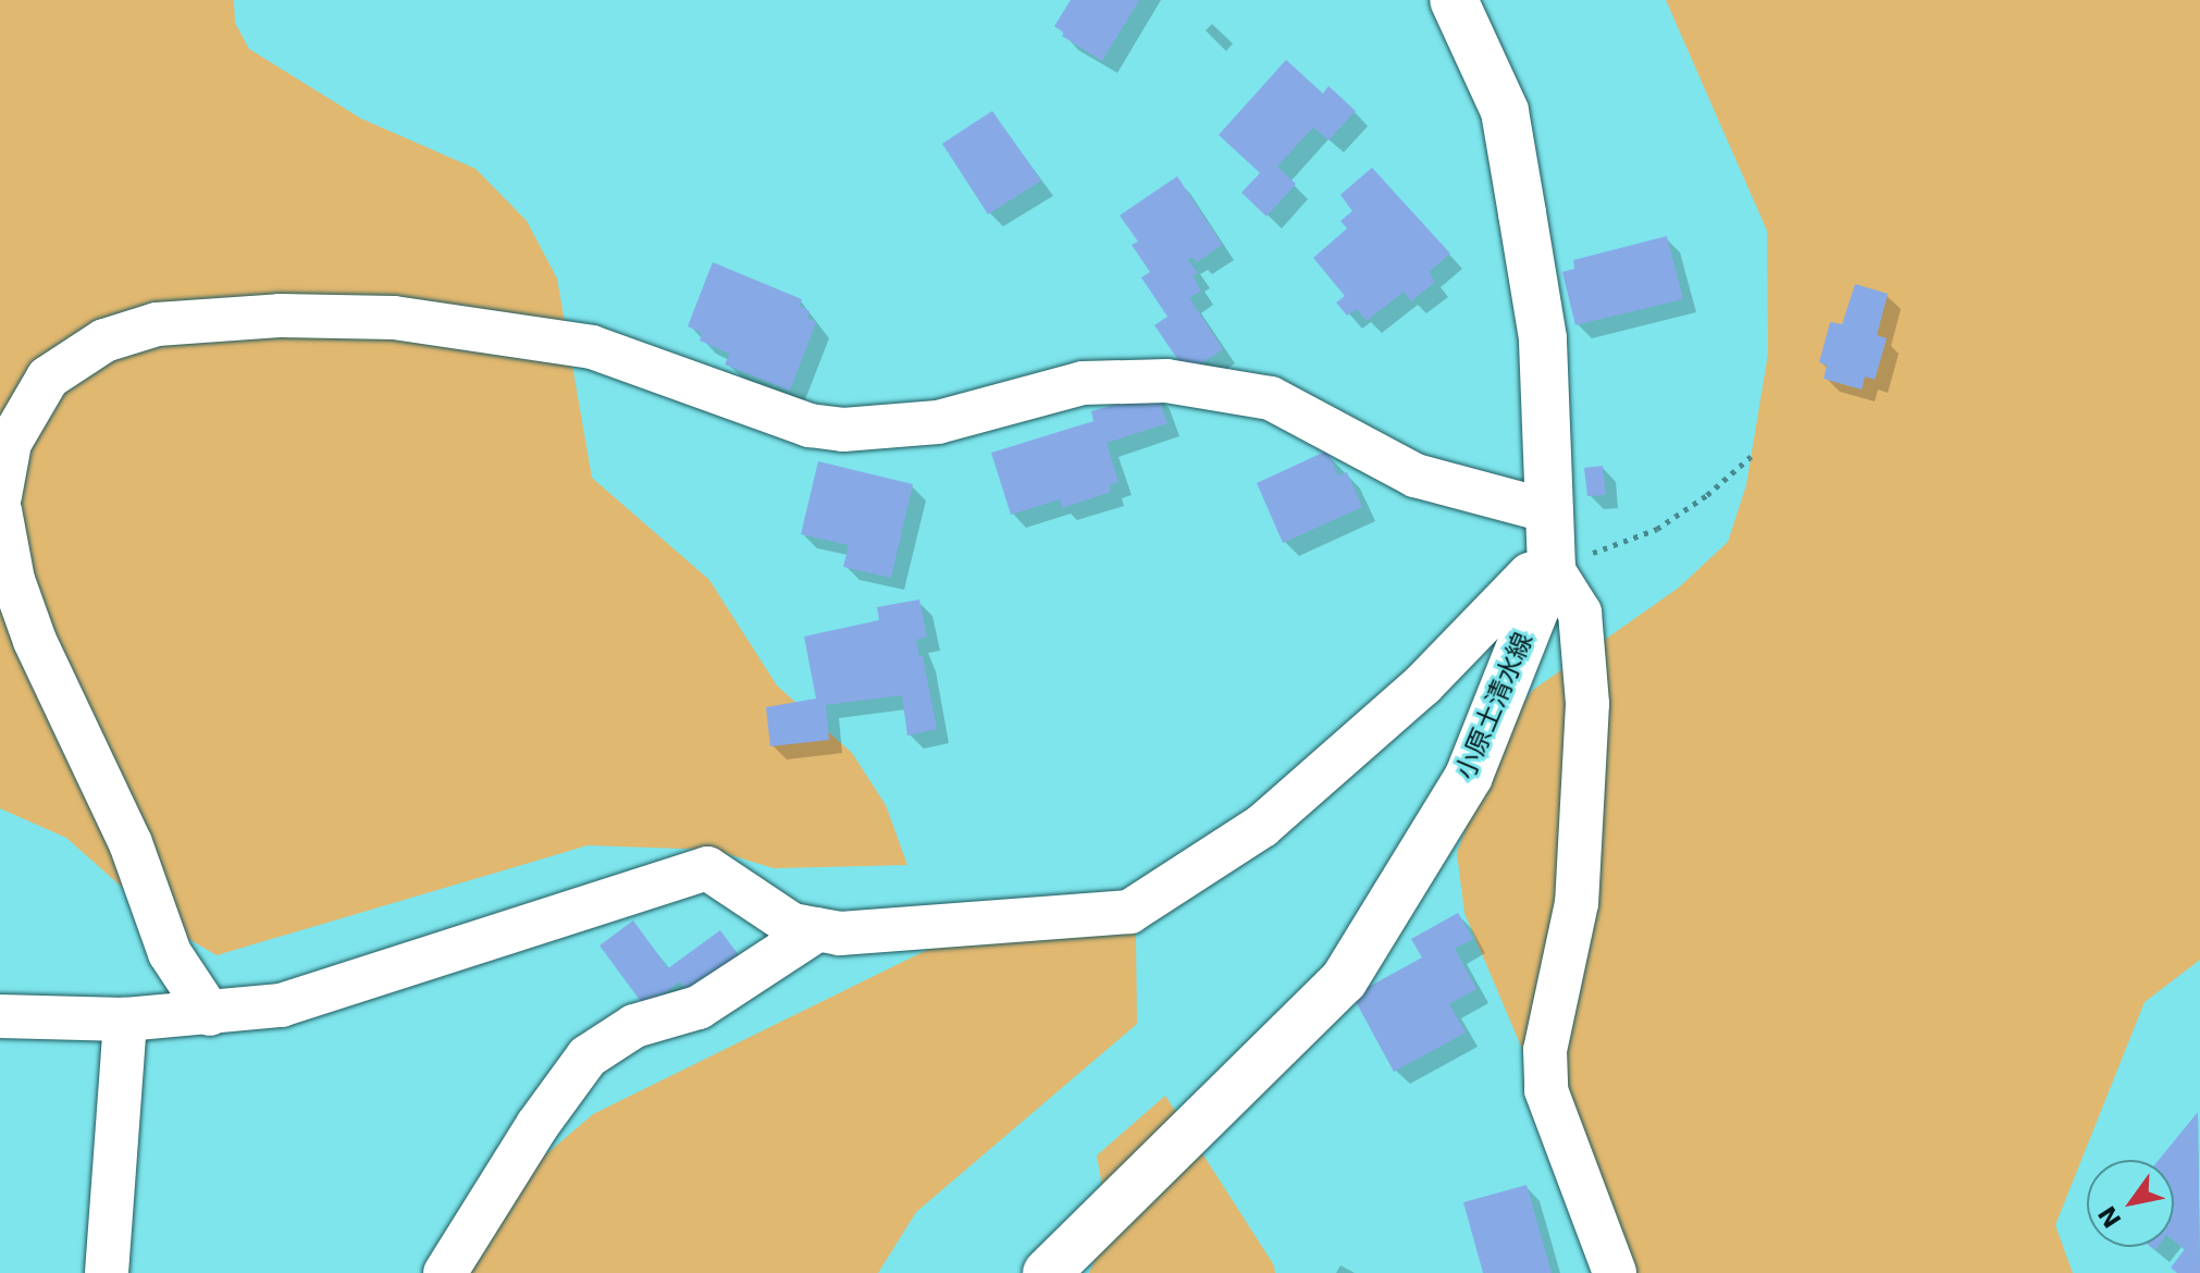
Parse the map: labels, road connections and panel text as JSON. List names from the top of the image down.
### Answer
{
  "streets": {
    "main road": ["小原土清水線"]
  },
  "north": "bottom left"
}
